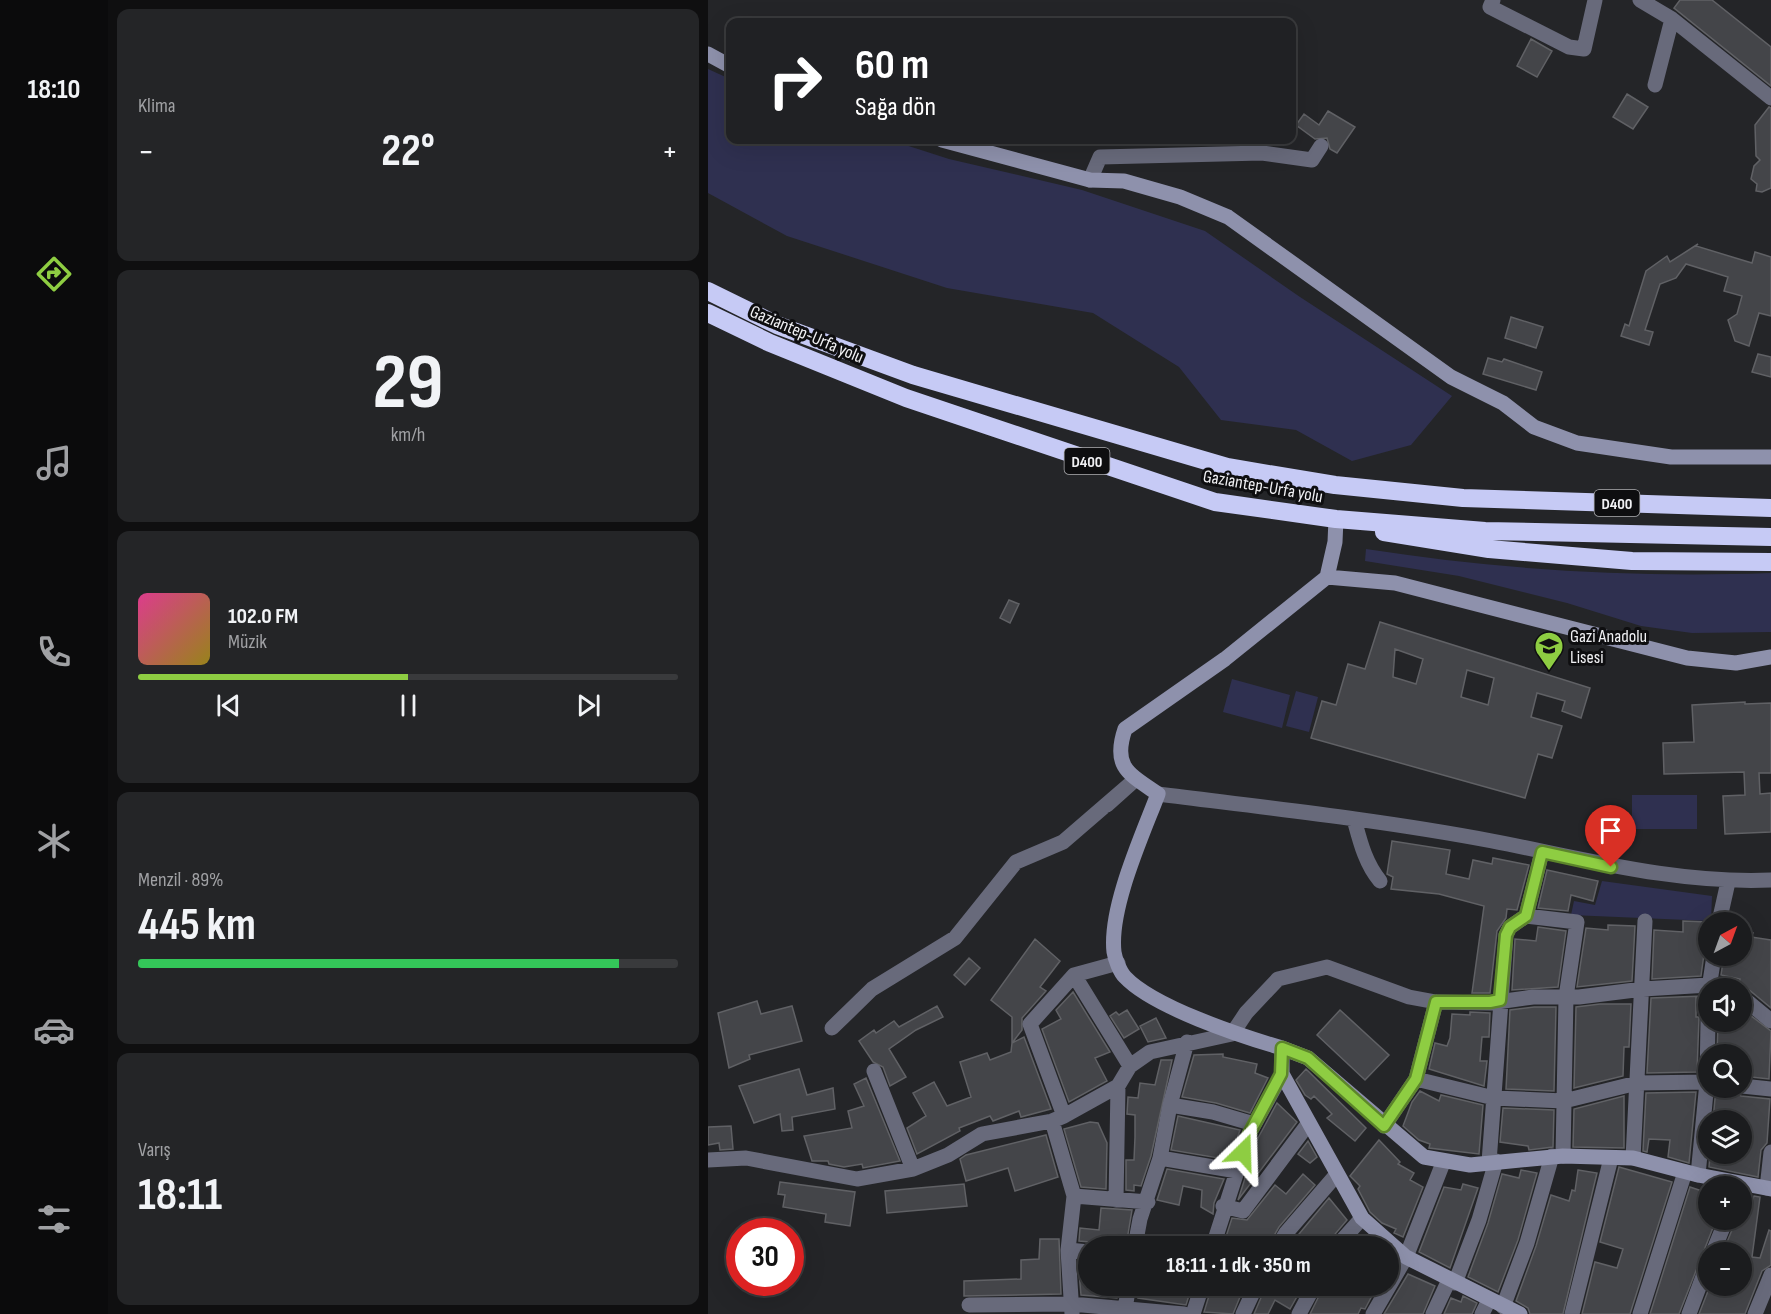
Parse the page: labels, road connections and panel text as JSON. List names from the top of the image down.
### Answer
{
  "streets": {
    "highway": ["Gaziantep-Urfa yolu", "D400"]
  },
  "places": {
    "school or university": ["Gazi Anadolu Lisesi"]
  },
  "north": "top right",
  "page": {
    "tabs": "18:10",
    "tile": [
      "Klima",
      ["29", "km/h"],
      ["Menzil · 89%", "445 km"],
      ["Varış", "18:11"]
    ],
    "turn": ["60 m", "Sağa dön"],
    "heat": ["−", "22°", "+"],
    "song": ["102.0 FM", "Müzik"],
    "map_buttons": ["+", "−"],
    "limit": "30",
    "trip": "18:11 · 1 dk · 350 m"
  }
}
